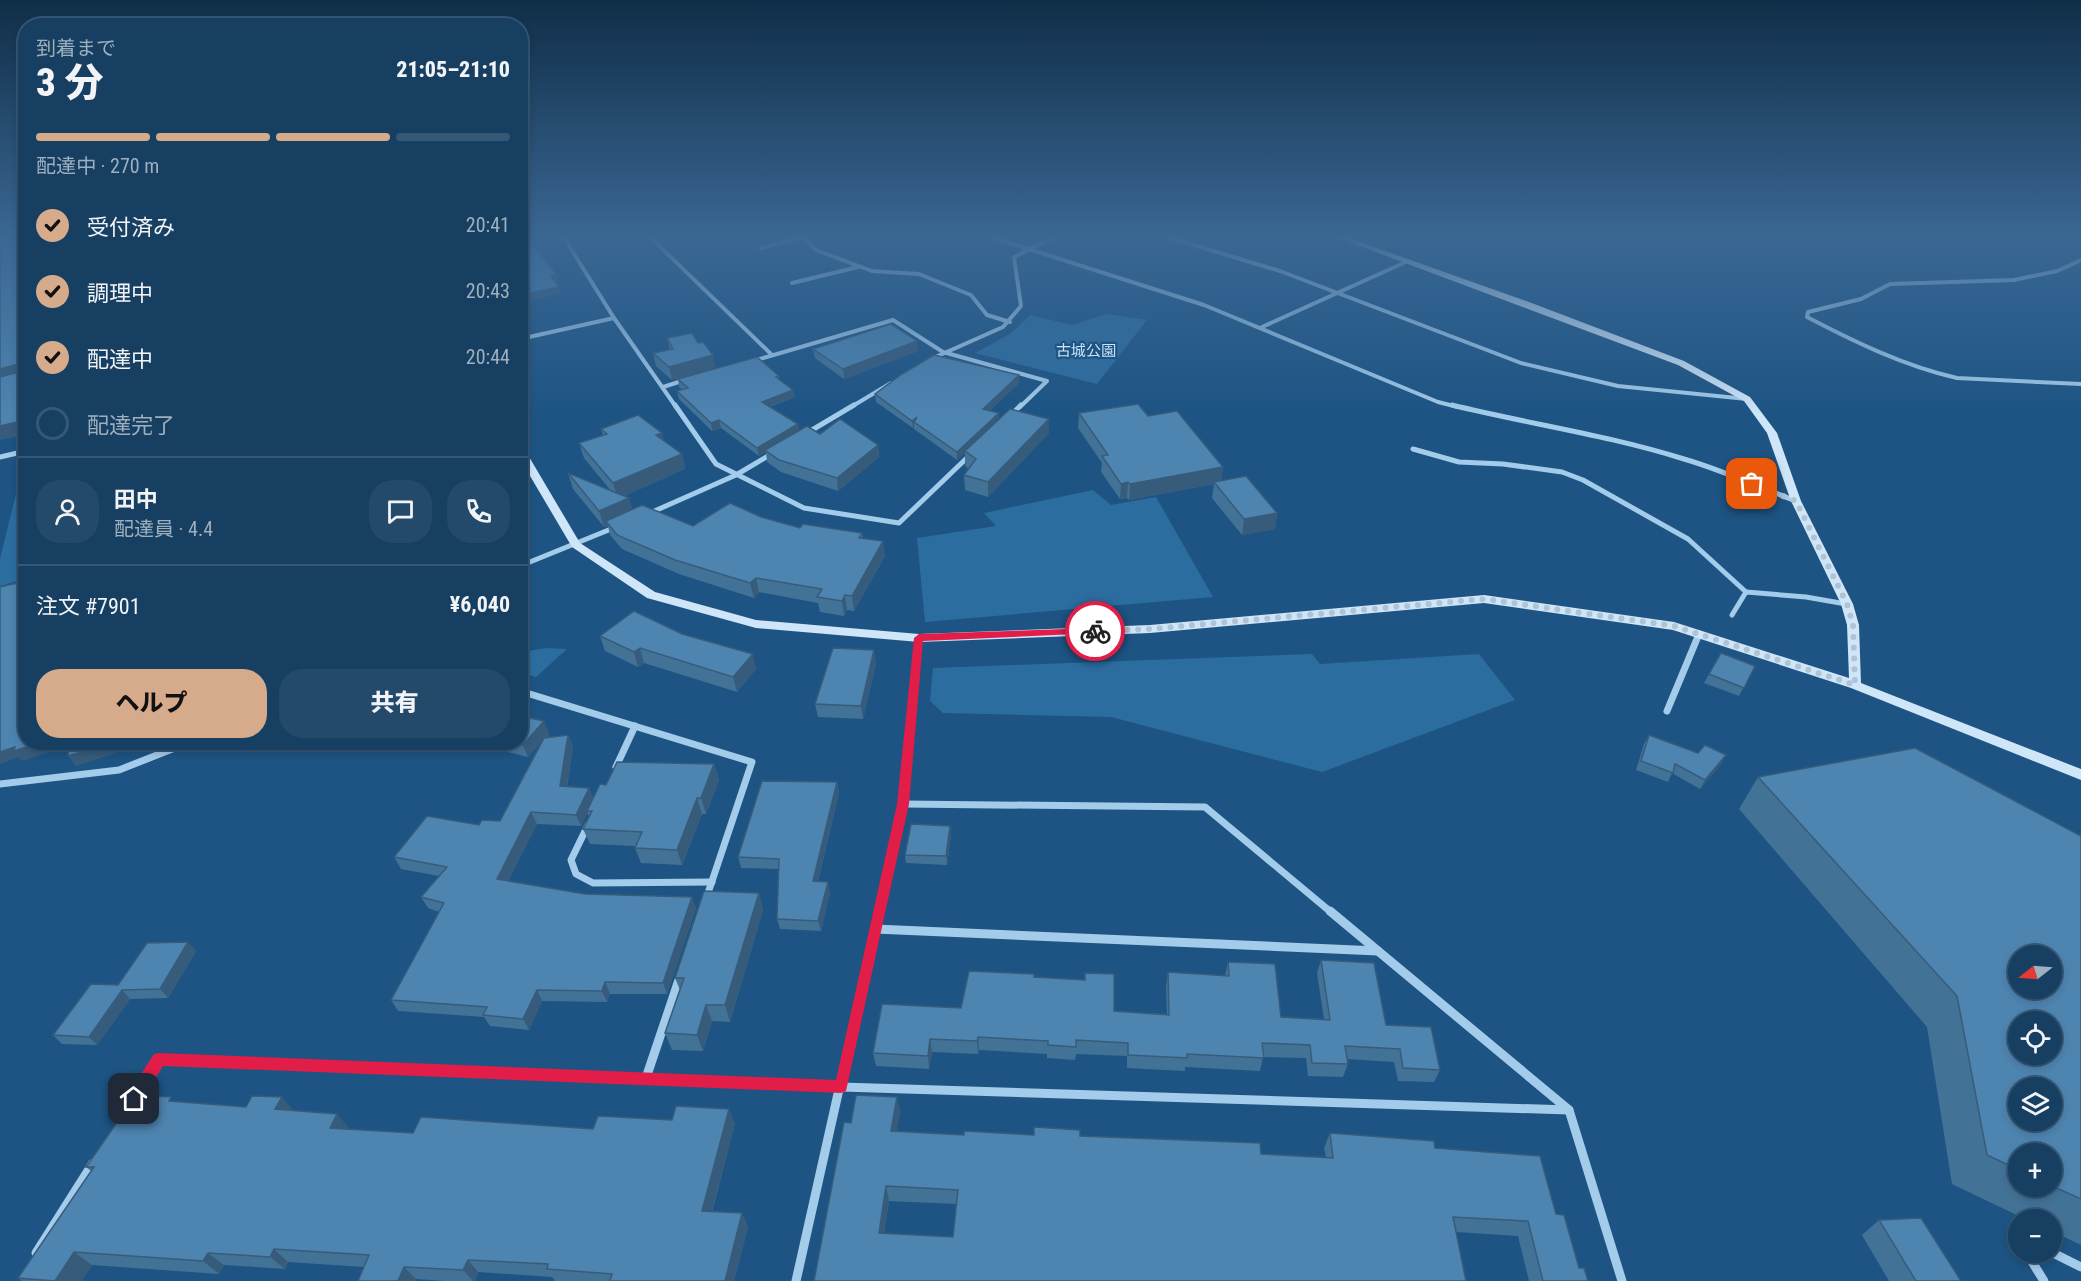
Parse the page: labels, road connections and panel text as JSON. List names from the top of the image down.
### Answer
{
  "parks": ["古城公園"],
  "north": "left",
  "page": {
    "heading": ["3 分", "到着まで", "21:05–21:10"],
    "panel": [
      "田中",
      "配達員 · 4.4",
      "注文 #7901",
      "¥6,040"
    ],
    "bar": "配達中 · 270 m",
    "list": [
      ["受付済み", "20:41"],
      ["調理中", "20:43"],
      ["配達中", "20:44"],
      "配達完了"
    ],
    "buttons": ["ヘルプ", "共有"],
    "map_buttons": ["+", "−"]
  }
}
